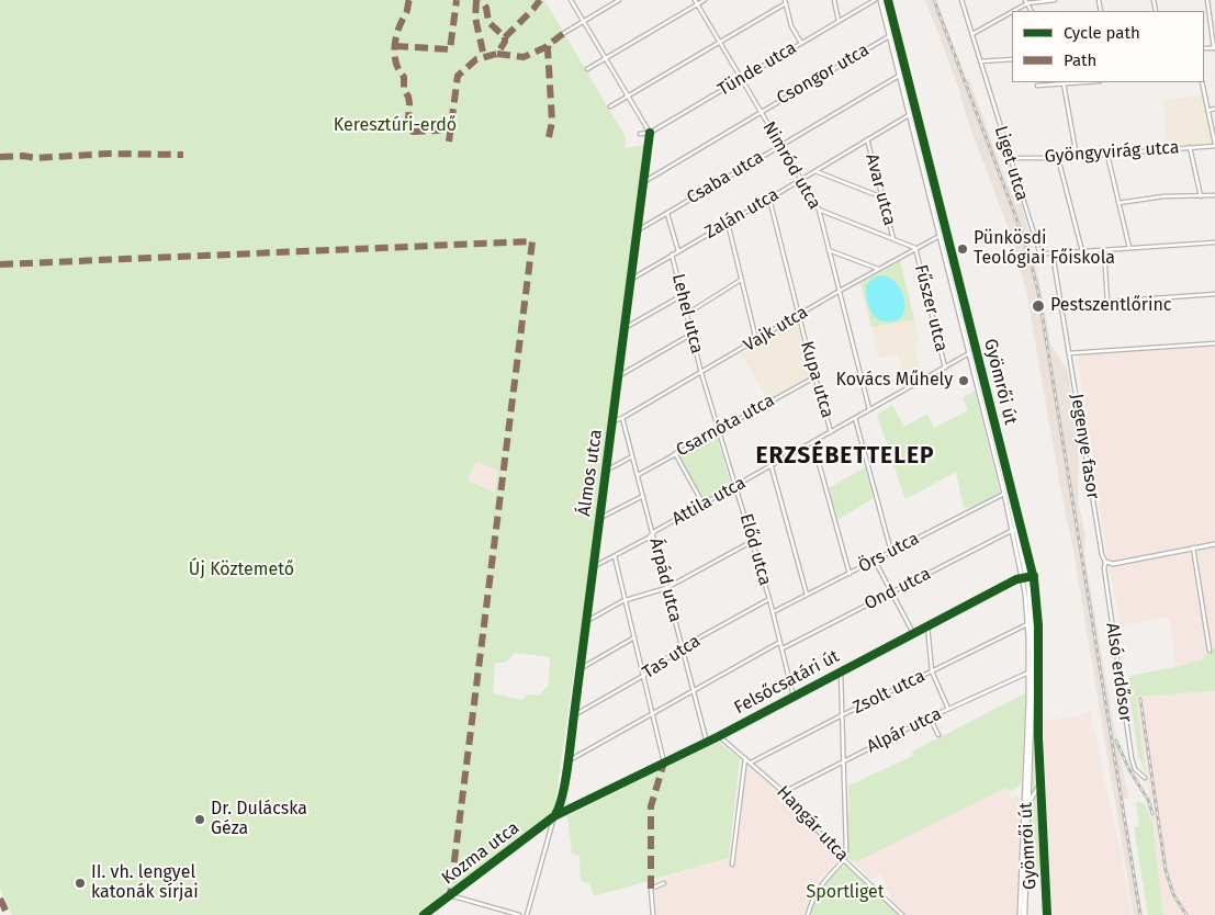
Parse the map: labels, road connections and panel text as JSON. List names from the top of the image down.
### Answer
{
  "streets": {
    "street": [
      "Tünde utca",
      "Csongor utca",
      "Gyöngyvirág utca",
      "Liget utca",
      "Nimród utca",
      "Csaba utca",
      "Avar utca",
      "Zalán utca",
      "Fűszer utca",
      "Lehel utca",
      "Vajk utca",
      "Kupa utca",
      "Gyömrői út",
      "Csarnóta utca",
      "Jegenye fasor",
      "Álmos utca",
      "Attila utca",
      "Előd utca",
      "Örs utca",
      "Árpád utca",
      "Ond utca",
      "Tas utca",
      "Alsó erdősor",
      "Felsőcsatári út",
      "Zsolt utca",
      "Alpár utca",
      "Hangár utca",
      "Kozma utca"
    ]
  },
  "crossings": [
    ["Tünde utca", "Nimród utca"],
    ["Tünde utca", "Álmos utca"],
    ["Csongor utca", "Nimród utca"],
    ["Csongor utca", "Gyömrői út"],
    ["Csongor utca", "Álmos utca"],
    ["Gyöngyvirág utca", "Liget utca"],
    ["Liget utca", "Jegenye fasor"],
    ["Nimród utca", "Csaba utca"],
    ["Nimród utca", "Zalán utca"],
    ["Nimród utca", "Vajk utca"],
    ["Nimród utca", "Attila utca"],
    ["Csaba utca", "Lehel utca"],
    ["Csaba utca", "Gyömrői út"],
    ["Csaba utca", "Álmos utca"],
    ["Avar utca", "Zalán utca"],
    ["Zalán utca", "Lehel utca"],
    ["Zalán utca", "Kupa utca"],
    ["Zalán utca", "Gyömrői út"],
    ["Zalán utca", "Álmos utca"],
    ["Fűszer utca", "Vajk utca"],
    ["Fűszer utca", "Attila utca"],
    ["Lehel utca", "Vajk utca"],
    ["Lehel utca", "Előd utca"],
    ["Vajk utca", "Kupa utca"],
    ["Vajk utca", "Gyömrői út"],
    ["Vajk utca", "Álmos utca"],
    ["Vajk utca", "Előd utca"],
    ["Vajk utca", "Árpád utca"],
    ["Kupa utca", "Csarnóta utca"],
    ["Kupa utca", "Attila utca"],
    ["Gyömrői út", "Attila utca"],
    ["Gyömrői út", "Örs utca"],
    ["Gyömrői út", "Ond utca"],
    ["Gyömrői út", "Felsőcsatári út"],
    ["Gyömrői út", "Zsolt utca"],
    ["Gyömrői út", "Alpár utca"],
    ["Csarnóta utca", "Előd utca"],
    ["Csarnóta utca", "Árpád utca"],
    ["Jegenye fasor", "Alsó erdősor"],
    ["Álmos utca", "Attila utca"],
    ["Álmos utca", "Tas utca"],
    ["Álmos utca", "Felsőcsatári út"],
    ["Álmos utca", "Kozma utca"],
    ["Attila utca", "Előd utca"],
    ["Attila utca", "Árpád utca"],
    ["Előd utca", "Örs utca"],
    ["Előd utca", "Ond utca"],
    ["Előd utca", "Tas utca"],
    ["Előd utca", "Felsőcsatári út"],
    ["Árpád utca", "Tas utca"],
    ["Árpád utca", "Felsőcsatári út"],
    ["Felsőcsatári út", "Hangár utca"],
    ["Felsőcsatári út", "Kozma utca"],
    ["Zsolt utca", "Hangár utca"],
    ["Alpár utca", "Hangár utca"]
  ],
  "districts": ["ERZSÉBETTELEP"],
  "parks": ["Keresztúri-erdő", "Új Köztemető", "Sportliget"],
  "places": [
    "Pünkösdi Teológiai Főiskola",
    "Pestszentlőrinc",
    "Kovács Műhely",
    "Dr. Dulácska Géza",
    "II. vh. lengyel katonák sírjai"
  ],
  "legend": ["Cycle path", "Path"]
}
